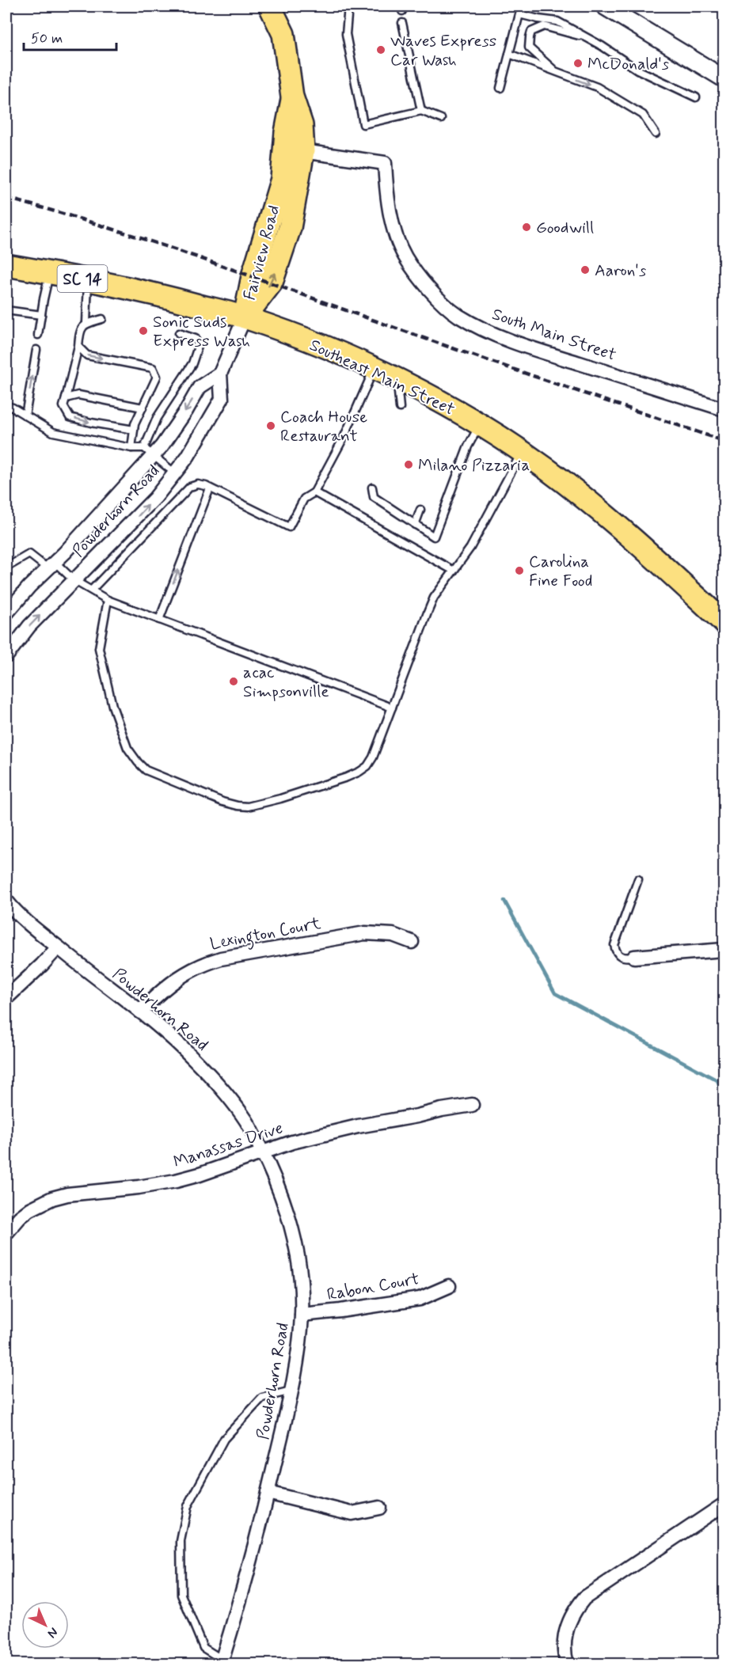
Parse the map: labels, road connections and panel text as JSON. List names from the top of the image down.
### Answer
{
  "streets": {
    "main road": ["Fairview Road", "SC 14", "Southeast Main Street"],
    "street": [
      "South Main Street",
      "Powderhorn Road",
      "Lexington Court",
      "Manassas Drive",
      "Rabon Court"
    ]
  },
  "crossings": [
    ["Fairview Road", "South Main Street"],
    ["Fairview Road", "Southeast Main Street"],
    ["Fairview Road", "Powderhorn Road"],
    ["Southeast Main Street", "Powderhorn Road"],
    ["Powderhorn Road", "Lexington Court"],
    ["Powderhorn Road", "Manassas Drive"],
    ["Powderhorn Road", "Rabon Court"]
  ],
  "places": [
    "Waves Express Car Wash",
    "McDonald's",
    "Goodwill",
    "Aaron's",
    "Sonic Suds Express Wash",
    "Coach House Restaurant",
    "Milano Pizzaria",
    "Carolina Fine Food",
    "acac Simpsonville"
  ],
  "scale_bar": "50 m",
  "north": "bottom right"
}
